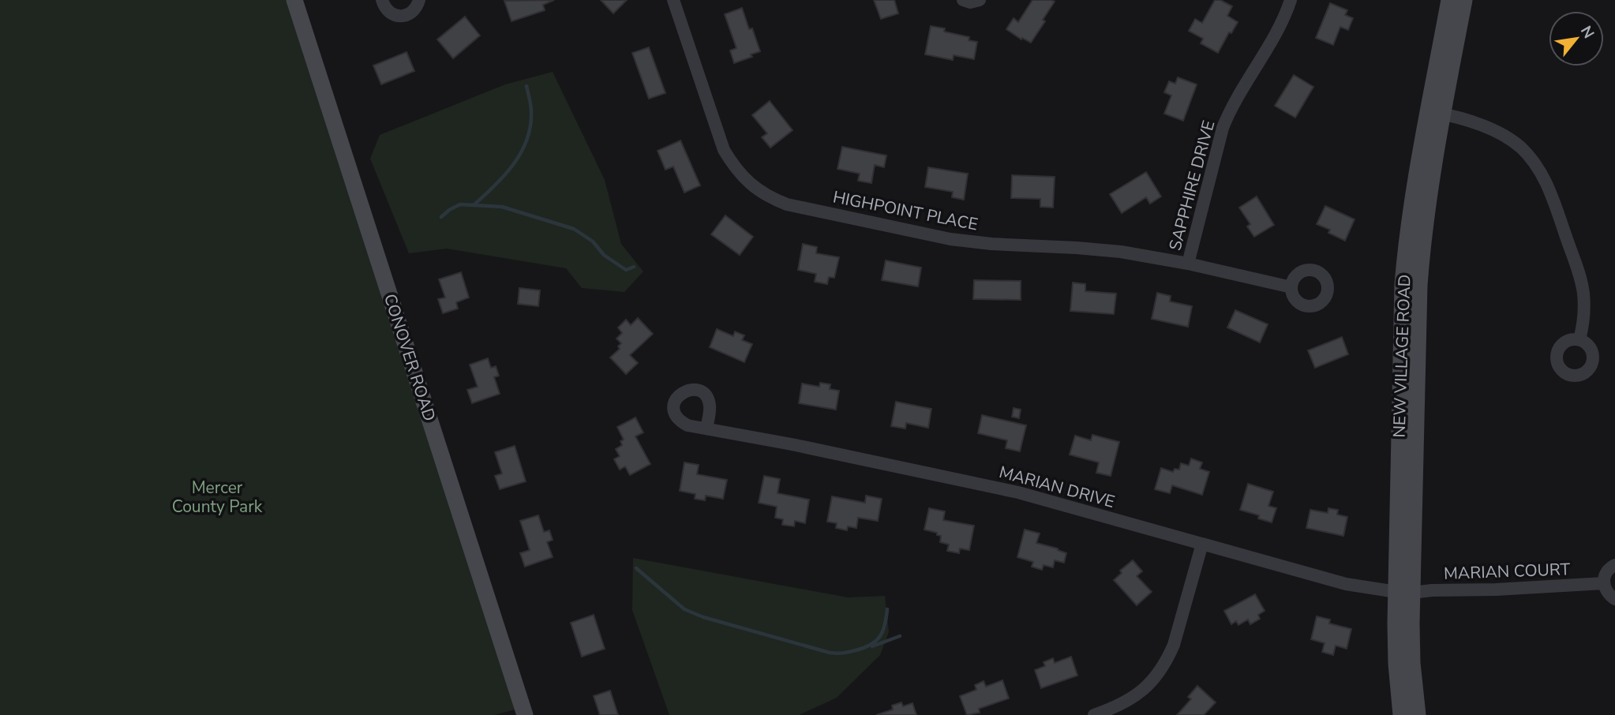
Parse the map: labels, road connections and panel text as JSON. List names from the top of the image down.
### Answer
{
  "streets": {
    "main road": ["NEW VILLAGE ROAD", "CONOVER ROAD"],
    "street": [
      "SAPPHIRE DRIVE",
      "HIGHPOINT PLACE",
      "MARIAN DRIVE",
      "MARIAN COURT"
    ]
  },
  "crossings": [
    ["SAPPHIRE DRIVE", "HIGHPOINT PLACE"],
    ["NEW VILLAGE ROAD", "MARIAN DRIVE"],
    ["NEW VILLAGE ROAD", "MARIAN COURT"],
    ["MARIAN DRIVE", "MARIAN COURT"]
  ],
  "parks": ["Mercer County Park"],
  "north": "top right"
}
